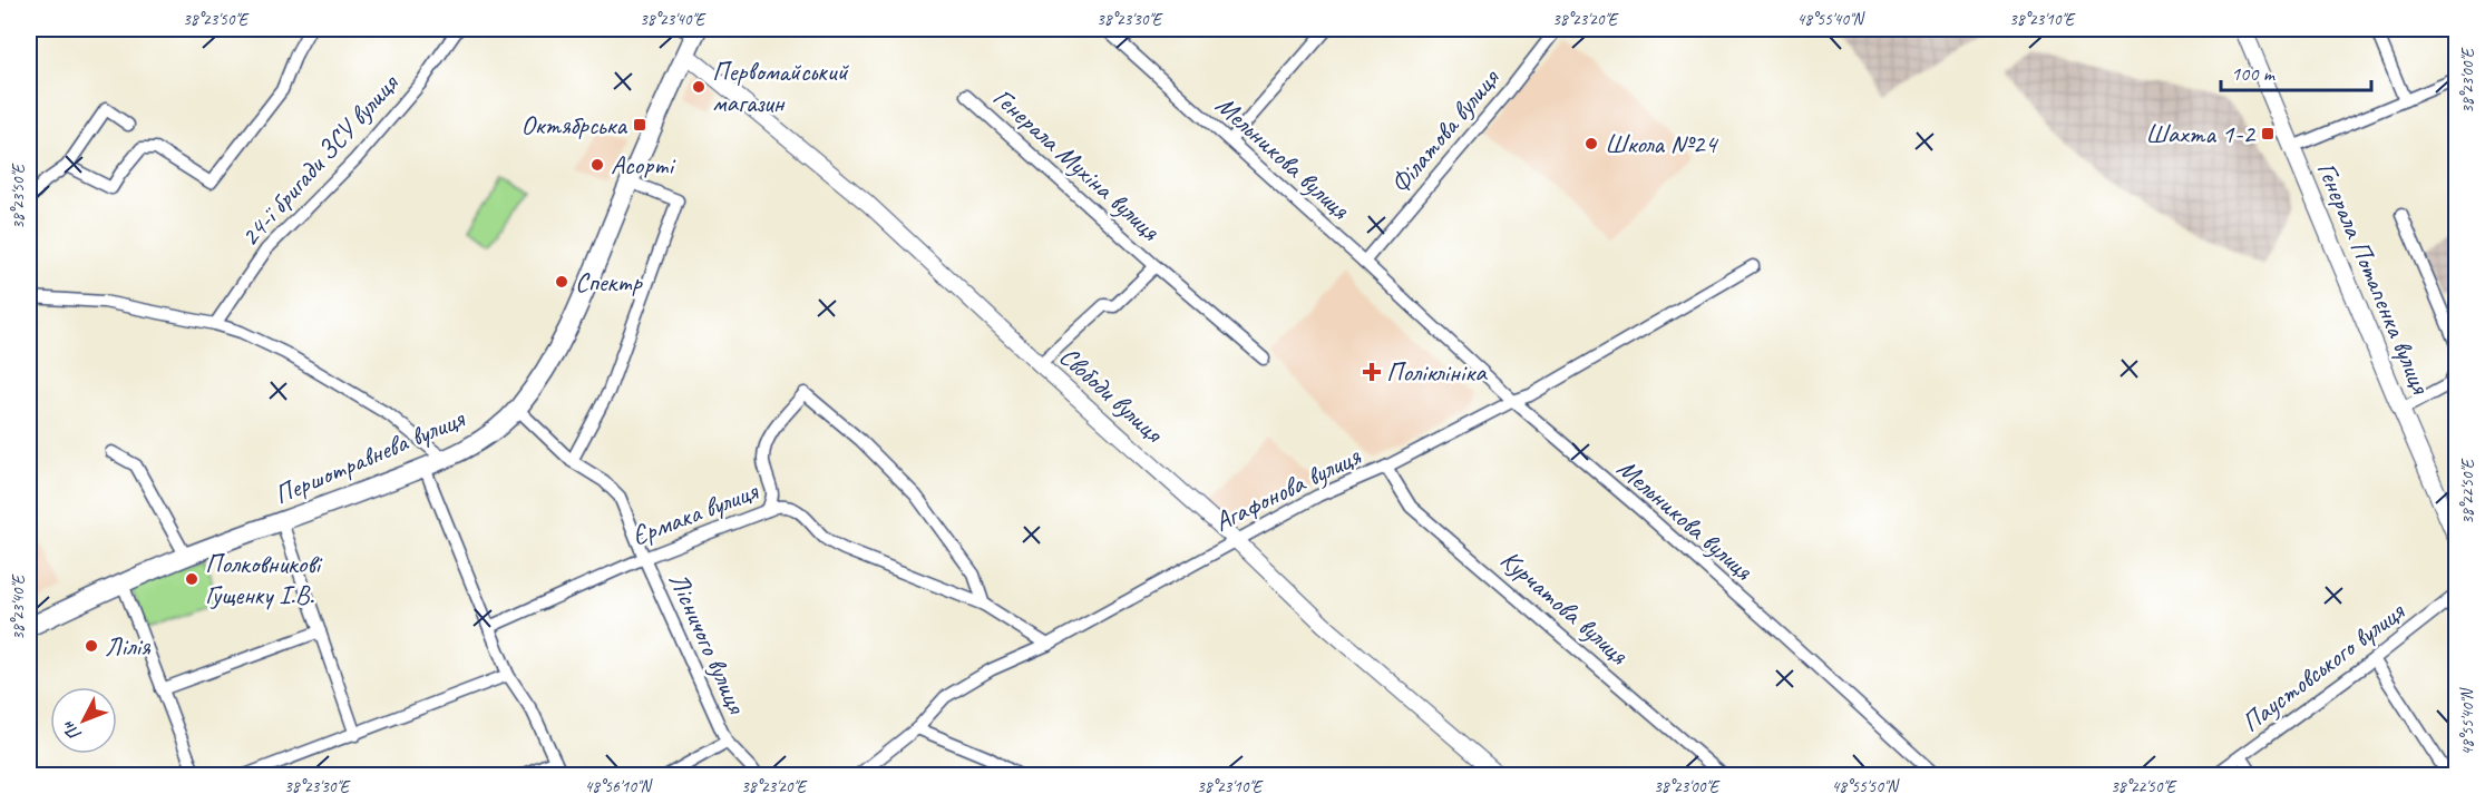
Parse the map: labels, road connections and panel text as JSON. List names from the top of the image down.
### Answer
{
  "streets": {
    "main road": ["Генерала Потапенка вулиця", "Першотравнева вулиця"],
    "street": [
      "Філатова вулиця",
      "Мельникова вулиця",
      "24-ї бригади ЗСУ вулиця",
      "Генерала Мухіна вулиця",
      "Свободи вулиця",
      "Агафонова вулиця",
      "Єрмака вулиця",
      "Курчатова вулиця",
      "Лісничого вулиця",
      "Паустовського вулиця"
    ]
  },
  "crossings": [
    ["Філатова вулиця", "Мельникова вулиця"],
    ["Мельникова вулиця", "Агафонова вулиця"],
    ["Генерала Мухіна вулиця", "Свободи вулиця"],
    ["Свободи вулиця", "Першотравнева вулиця"],
    ["Свободи вулиця", "Агафонова вулиця"],
    ["Першотравнева вулиця", "Лісничого вулиця"],
    ["Агафонова вулиця", "Єрмака вулиця"],
    ["Агафонова вулиця", "Курчатова вулиця"],
    ["Єрмака вулиця", "Лісничого вулиця"]
  ],
  "places": {
    "other": [
      "Первомайський магазин",
      "Школа №24",
      "Асорті",
      "Спектр",
      "Полковникові Гущенку І.В.",
      "Лілія"
    ],
    "transit": ["Октябрська", "Шахта 1-2"],
    "health": ["Поліклініка"]
  },
  "scale_bar": "100 m",
  "north": "bottom left",
  "coordinates": [
    "38°23'50\"E",
    "38°23'40\"E",
    "38°23'30\"E",
    "38°23'20\"E",
    "48°55'40\"N",
    "38°23'10\"E",
    "38°23'00\"E",
    "38°22'50\"E",
    "48°56'10\"N",
    "48°55'50\"N"
  ]
}
